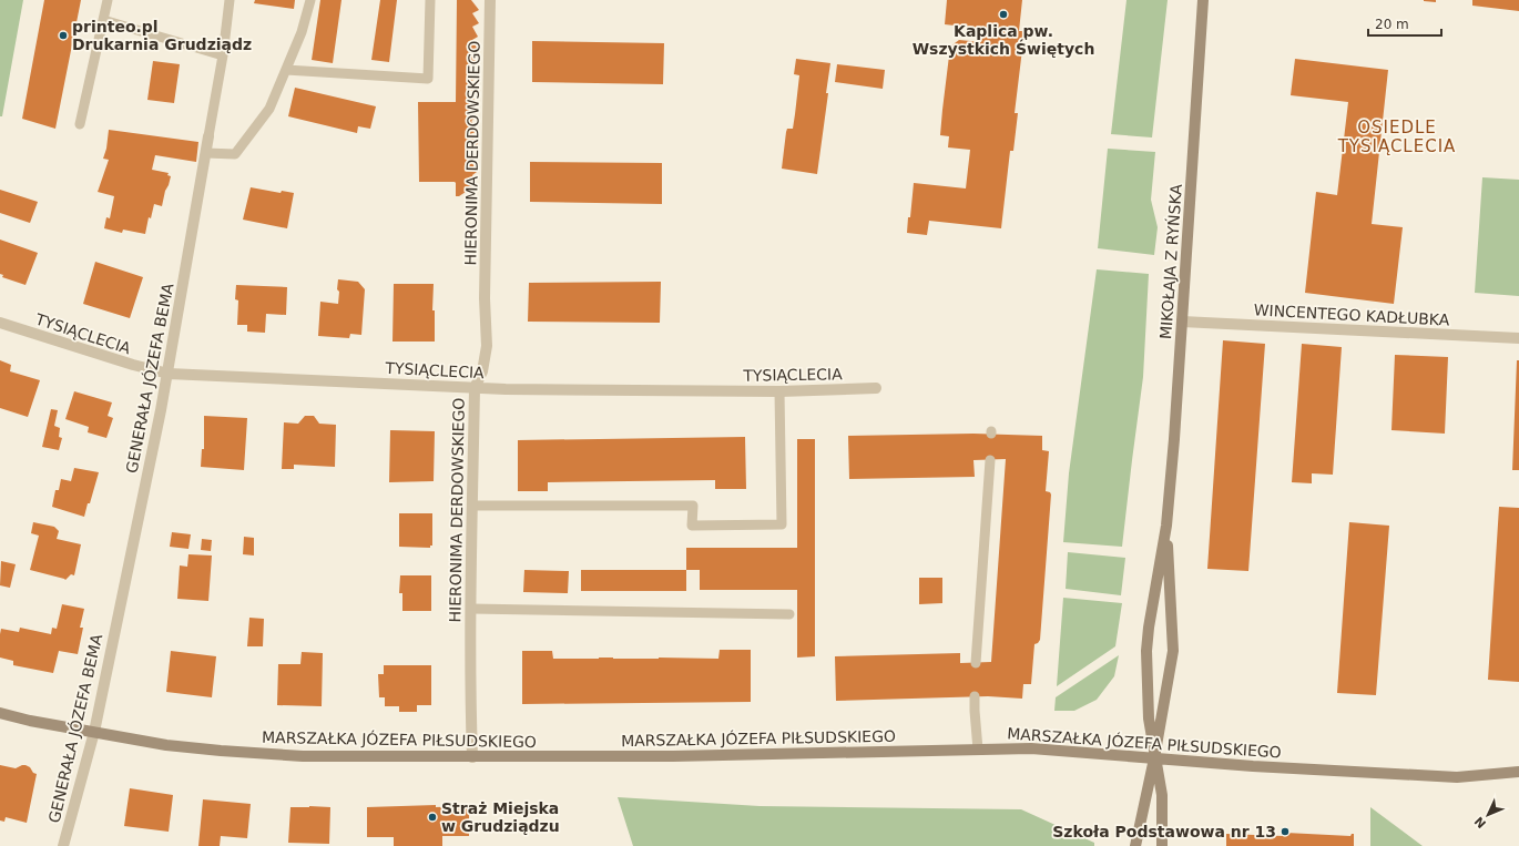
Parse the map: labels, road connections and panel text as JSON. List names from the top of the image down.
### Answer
{
  "streets": {
    "main road": ["MIKOŁAJA Z RYŃSKA", "MARSZAŁKA JÓZEFA PIŁSUDSKIEGO"],
    "street": [
      "HIERONIMA DERDOWSKIEGO",
      "WINCENTEGO KADŁUBKA",
      "TYSIĄCLECIA",
      "GENERAŁA JÓZEFA BEMA"
    ]
  },
  "crossings": [
    ["HIERONIMA DERDOWSKIEGO", "TYSIĄCLECIA"],
    ["HIERONIMA DERDOWSKIEGO", "MARSZAŁKA JÓZEFA PIŁSUDSKIEGO"],
    ["MIKOŁAJA Z RYŃSKA", "WINCENTEGO KADŁUBKA"],
    ["MIKOŁAJA Z RYŃSKA", "MARSZAŁKA JÓZEFA PIŁSUDSKIEGO"],
    ["TYSIĄCLECIA", "GENERAŁA JÓZEFA BEMA"],
    ["GENERAŁA JÓZEFA BEMA", "MARSZAŁKA JÓZEFA PIŁSUDSKIEGO"]
  ],
  "districts": ["OSIEDLE TYSIĄCLECIA"],
  "places": [
    "Kaplica pw. Wszystkich Świętych",
    "printeo.pl Drukarnia Grudziądz",
    "Straż Miejska w Grudziądzu",
    "Szkoła Podstawowa nr 13"
  ],
  "scale_bar": "20 m",
  "north": "bottom left"
}
